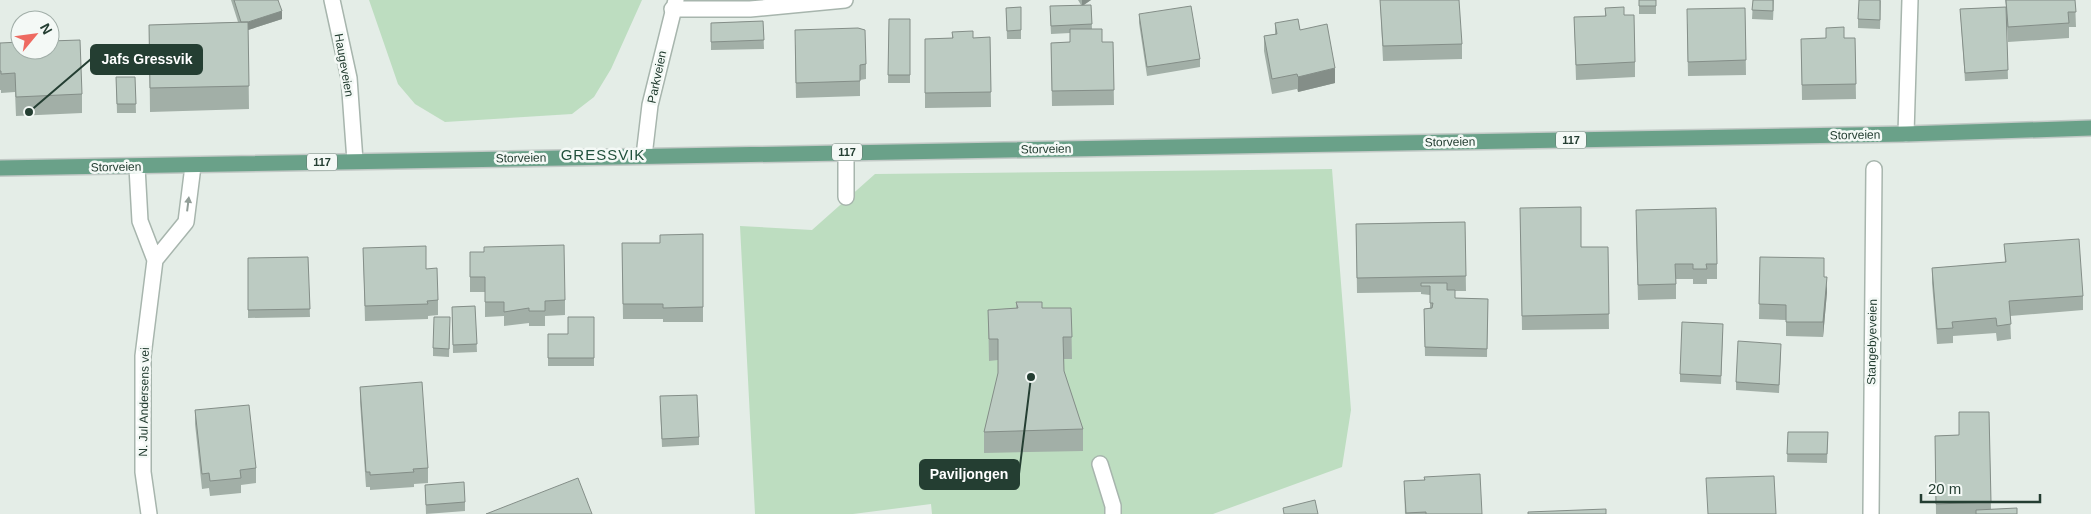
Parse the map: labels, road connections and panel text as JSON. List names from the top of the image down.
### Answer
{
  "streets": {
    "main road": ["Storveien", "117"],
    "street": [
      "Haugeveien",
      "Parkveien",
      "Stangebyeveien",
      "N. Jul Andersens vei"
    ]
  },
  "crossings": [
    ["Haugeveien", "Storveien"],
    ["Parkveien", "Storveien"],
    ["Storveien", "N. Jul Andersens vei"]
  ],
  "districts": ["GRESSVIK"],
  "places": ["Jafs Gressvik", "Paviljongen"],
  "scale_bar": "20 m",
  "north": "top right"
}
